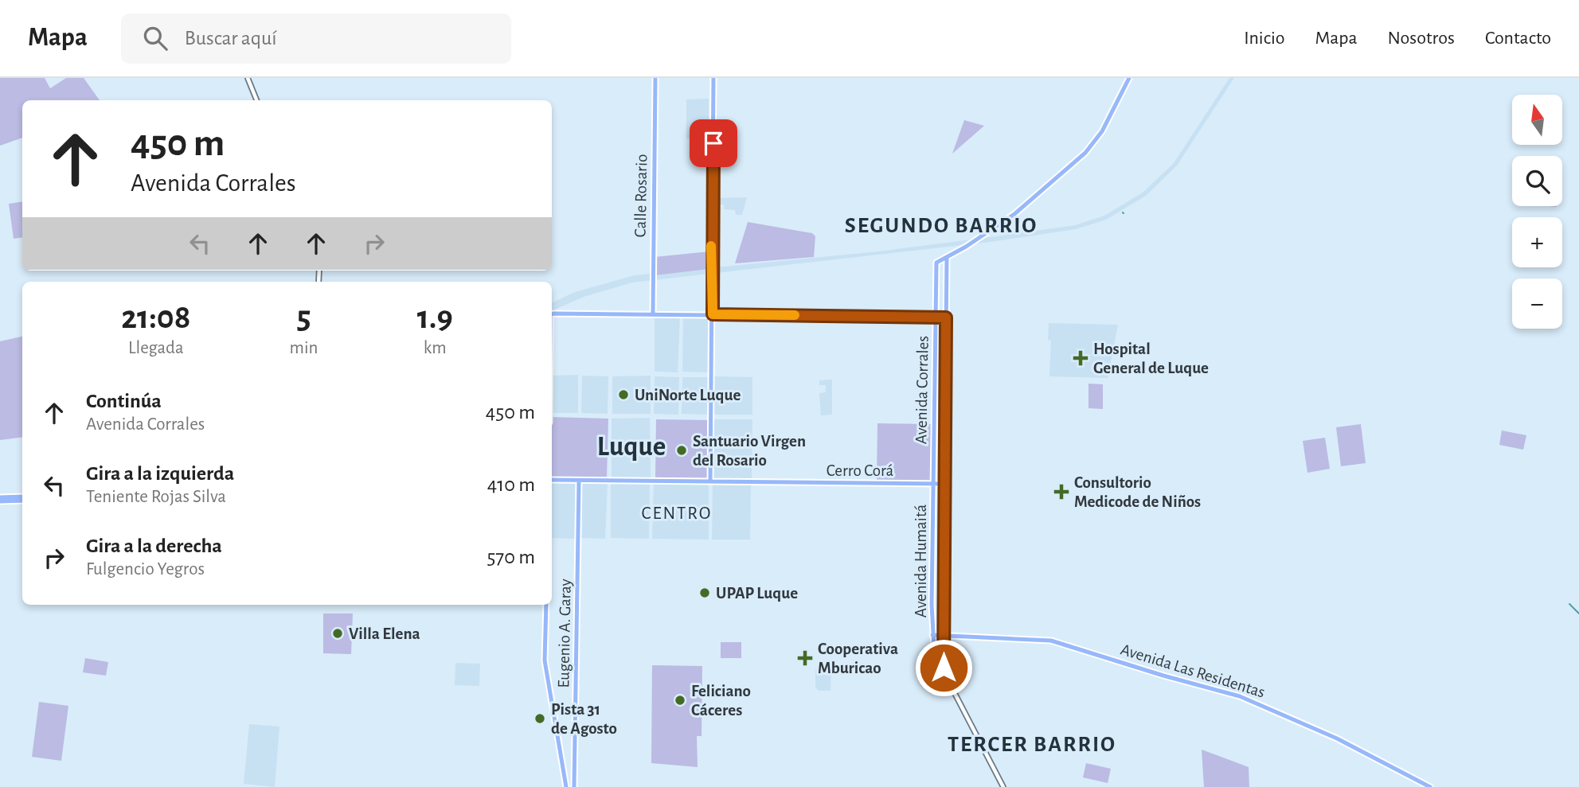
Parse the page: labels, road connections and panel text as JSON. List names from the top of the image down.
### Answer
{
  "streets": {
    "main road": [
      "Calle Rosario",
      "Avenida Corrales",
      "Cerro Corá",
      "Avenida Humaitá",
      "Eugenio A. Garay",
      "Avenida Las Residentas"
    ]
  },
  "crossings": [
    ["Avenida Corrales", "Cerro Corá"],
    ["Avenida Corrales", "Avenida Humaitá"],
    ["Cerro Corá", "Avenida Humaitá"],
    ["Cerro Corá", "Eugenio A. Garay"],
    ["Avenida Humaitá", "Avenida Las Residentas"]
  ],
  "districts": [
    "SEGUNDO BARRIO",
    "Luque",
    "CENTRO",
    "TERCER BARRIO"
  ],
  "places": {
    "health": ["Hospital General de Luque", "Consultorio Medicode de Niños", "Cooperativa Mburicao"],
    "other": [
      "UniNorte Luque",
      "Santuario Virgen del Rosario",
      "UPAP Luque",
      "Villa Elena",
      "Feliciano Cáceres",
      "Pista 31 de Agosto"
    ]
  },
  "north": "top",
  "page": {
    "header": "Mapa",
    "search": "Buscar aquí",
    "nav": [
      "Inicio",
      "Mapa",
      "Nosotros",
      "Contacto"
    ],
    "map_buttons": ["+", "−"],
    "turn": ["450 m", "Avenida Corrales"],
    "eta": [
      "21:08",
      "Llegada",
      "5",
      "min",
      "1.9",
      "km"
    ],
    "list": [
      {
        "name": "Continúa",
        "note": "Avenida Corrales",
        "value": "450 m"
      },
      {
        "name": "Gira a la izquierda",
        "note": "Teniente Rojas Silva",
        "value": "410 m"
      },
      {
        "name": "Gira a la derecha",
        "note": "Fulgencio Yegros",
        "value": "570 m"
      }
    ]
  }
}
